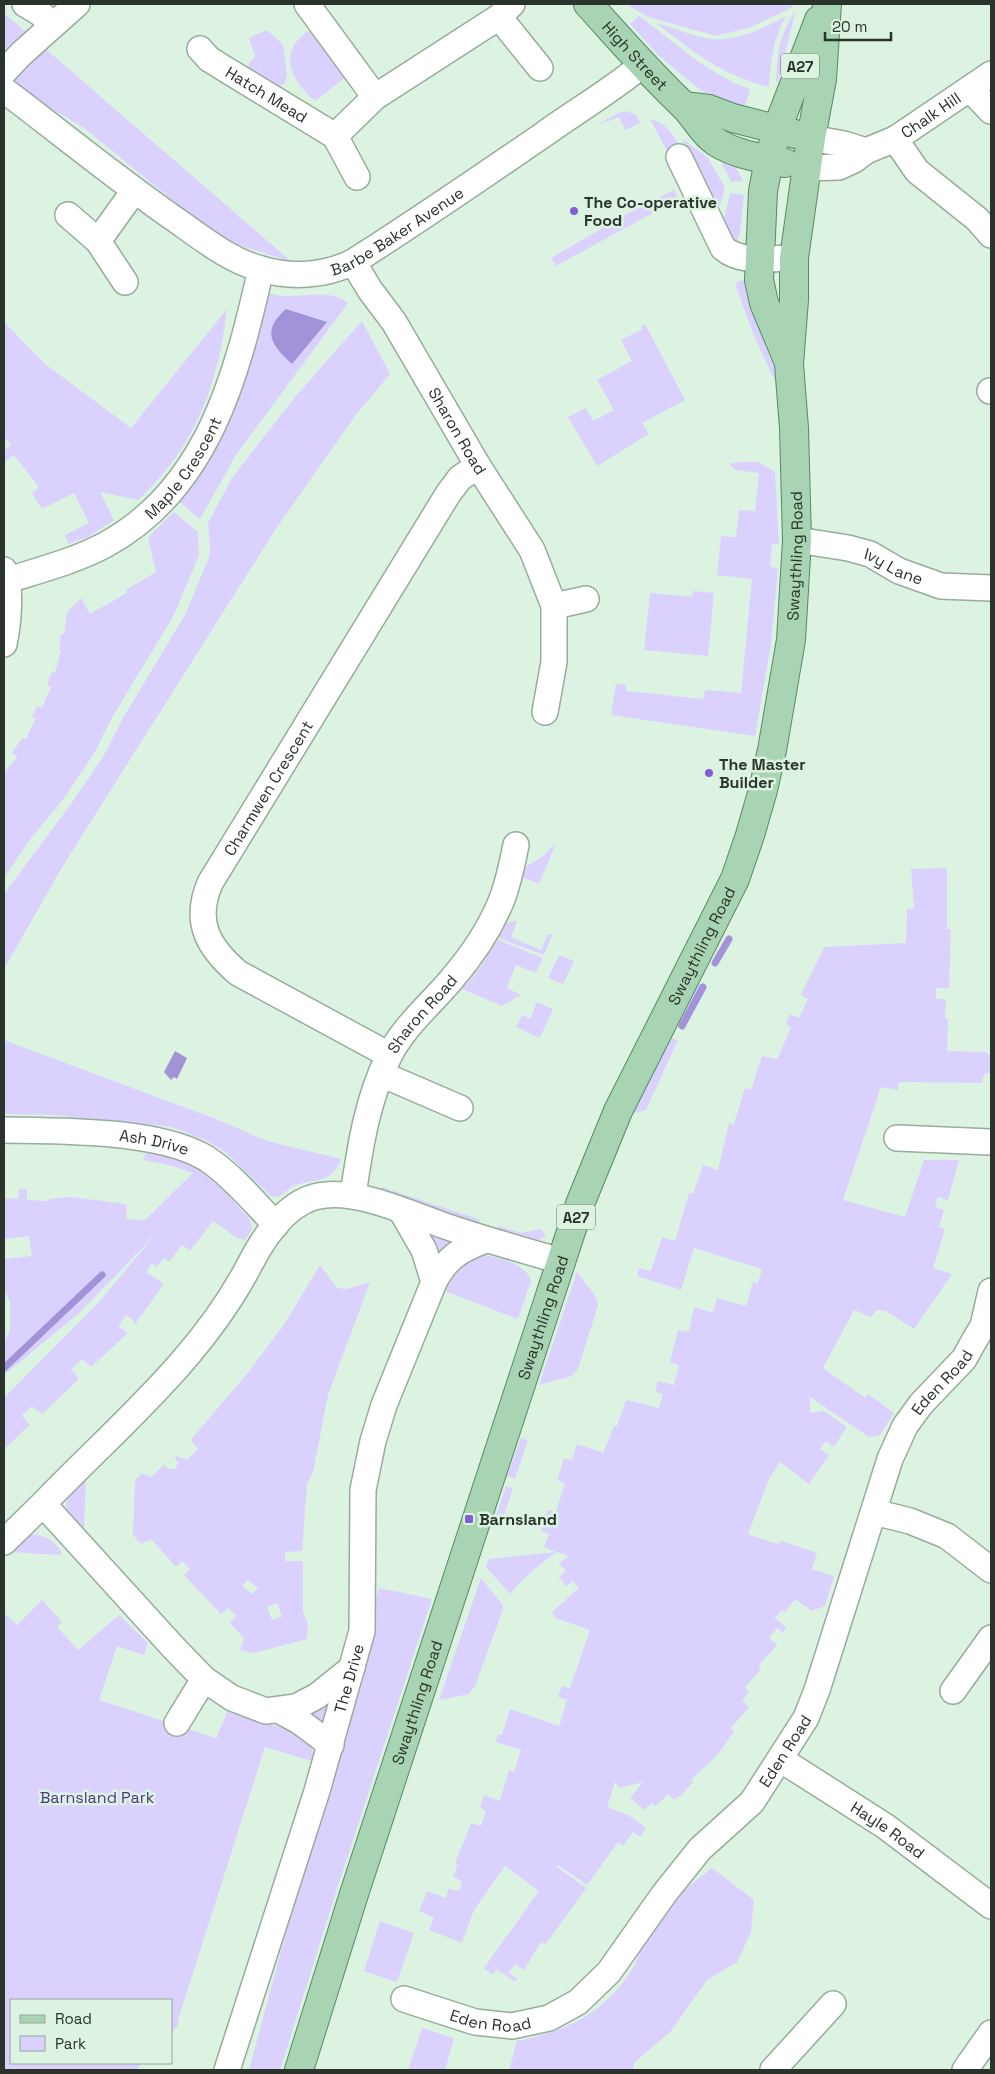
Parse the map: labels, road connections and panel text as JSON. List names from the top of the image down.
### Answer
{
  "streets": {
    "main road": ["High Street", "A27", "Swaythling Road"],
    "street": [
      "Hatch Mead",
      "Chalk Hill",
      "Barbe Baker Avenue",
      "Sharon Road",
      "Maple Crescent",
      "Ivy Lane",
      "Charmwen Crescent",
      "Ash Drive",
      "Eden Road",
      "The Drive",
      "Hayle Road"
    ]
  },
  "crossings": [
    ["High Street", "A27"],
    ["High Street", "Chalk Hill"],
    ["High Street", "Barbe Baker Avenue"],
    ["High Street", "Swaythling Road"],
    ["A27", "Chalk Hill"],
    ["A27", "Swaythling Road"],
    ["Chalk Hill", "Swaythling Road"],
    ["Barbe Baker Avenue", "Sharon Road"],
    ["Barbe Baker Avenue", "Maple Crescent"],
    ["Sharon Road", "Charmwen Crescent"],
    ["Swaythling Road", "Ivy Lane"],
    ["Eden Road", "Hayle Road"]
  ],
  "parks": ["Barnsland Park"],
  "places": {
    "other": ["The Co-operative Food", "The Master Builder"],
    "transit": ["Barnsland"]
  },
  "legend": ["Road", "Park"],
  "scale_bar": "20 m"
}
